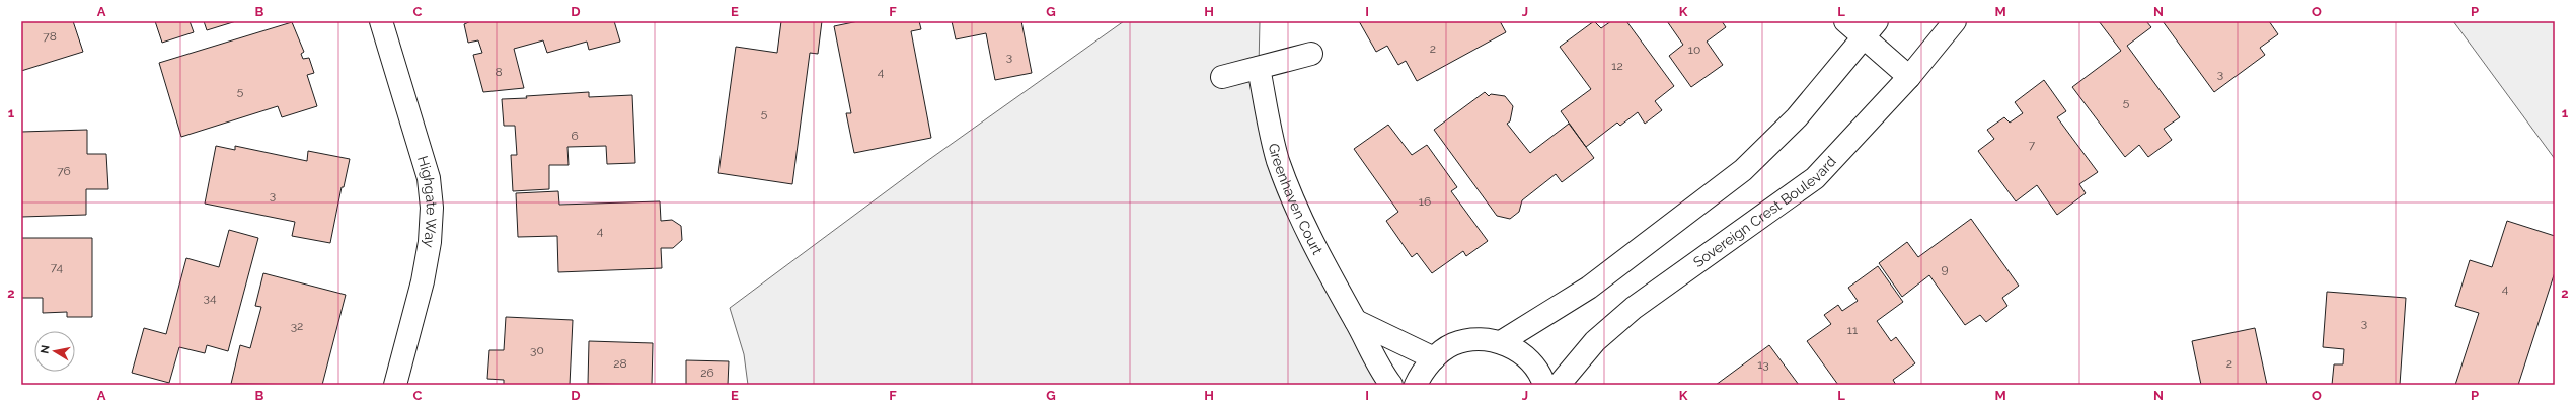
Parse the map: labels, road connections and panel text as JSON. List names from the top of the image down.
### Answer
{
  "streets": {
    "street": ["Greenhaven Court", "Highgate Way", "Sovereign Crest Boulevard"]
  },
  "house_numbers": [
    "78",
    "2",
    "10",
    "3",
    "12",
    "8",
    "4",
    "3",
    "5",
    "5",
    "5",
    "6",
    "7",
    "76",
    "3",
    "16",
    "4",
    "74",
    "9",
    "4",
    "34",
    "3",
    "32",
    "11",
    "30",
    "28",
    "2",
    "13",
    "26"
  ],
  "north": "left",
  "grid": {
    "columns": [
      "A",
      "B",
      "C",
      "D",
      "E",
      "F",
      "G",
      "H",
      "I",
      "J",
      "K",
      "L",
      "M",
      "N",
      "O",
      "P"
    ],
    "rows": ["1", "2"]
  }
}
